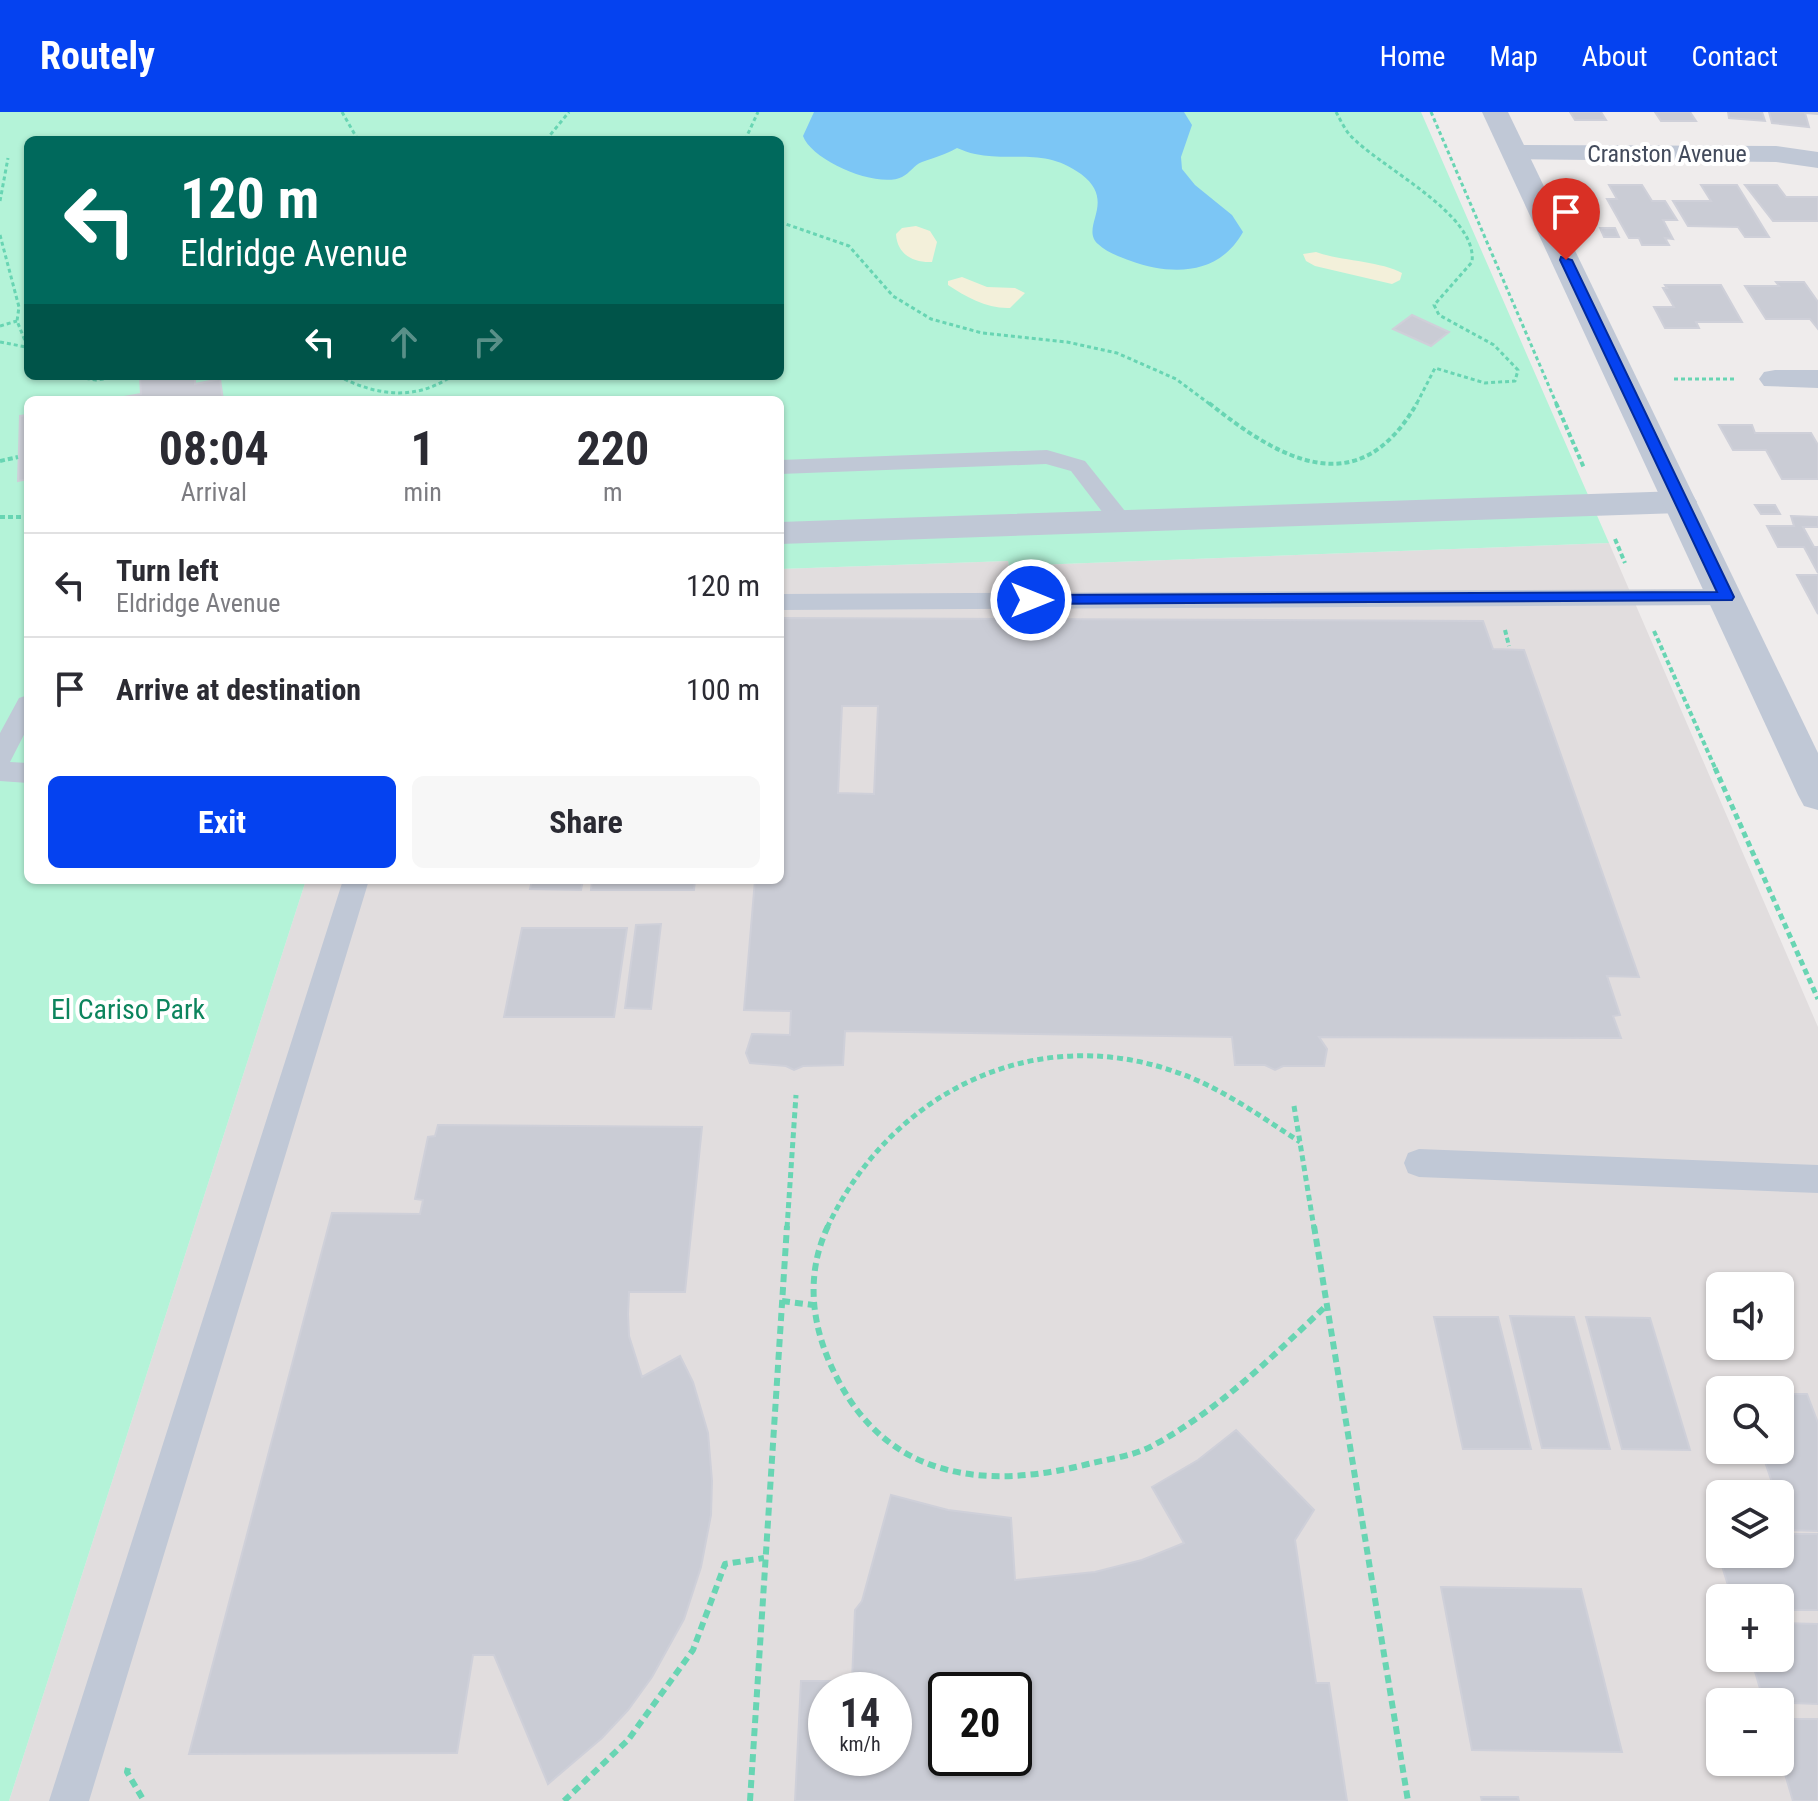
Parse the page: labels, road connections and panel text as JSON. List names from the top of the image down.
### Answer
{
  "streets": {
    "street": ["Cranston Avenue"]
  },
  "parks": ["El Cariso Park"],
  "page": {
    "header": "Routely",
    "nav": [
      "Home",
      "Map",
      "About",
      "Contact"
    ],
    "turn": ["120 m", "Eldridge Avenue"],
    "eta": [
      "08:04",
      "Arrival",
      "1",
      "min",
      "220",
      "m"
    ],
    "list": [
      {
        "name": "Turn left",
        "note": "Eldridge Avenue",
        "value": "120 m"
      },
      {
        "name": "Arrive at destination",
        "value": "100 m"
      }
    ],
    "buttons": ["Exit", "Share"],
    "map_buttons": ["+", "−"],
    "speed": "14 km/h",
    "limit": "20"
  }
}
